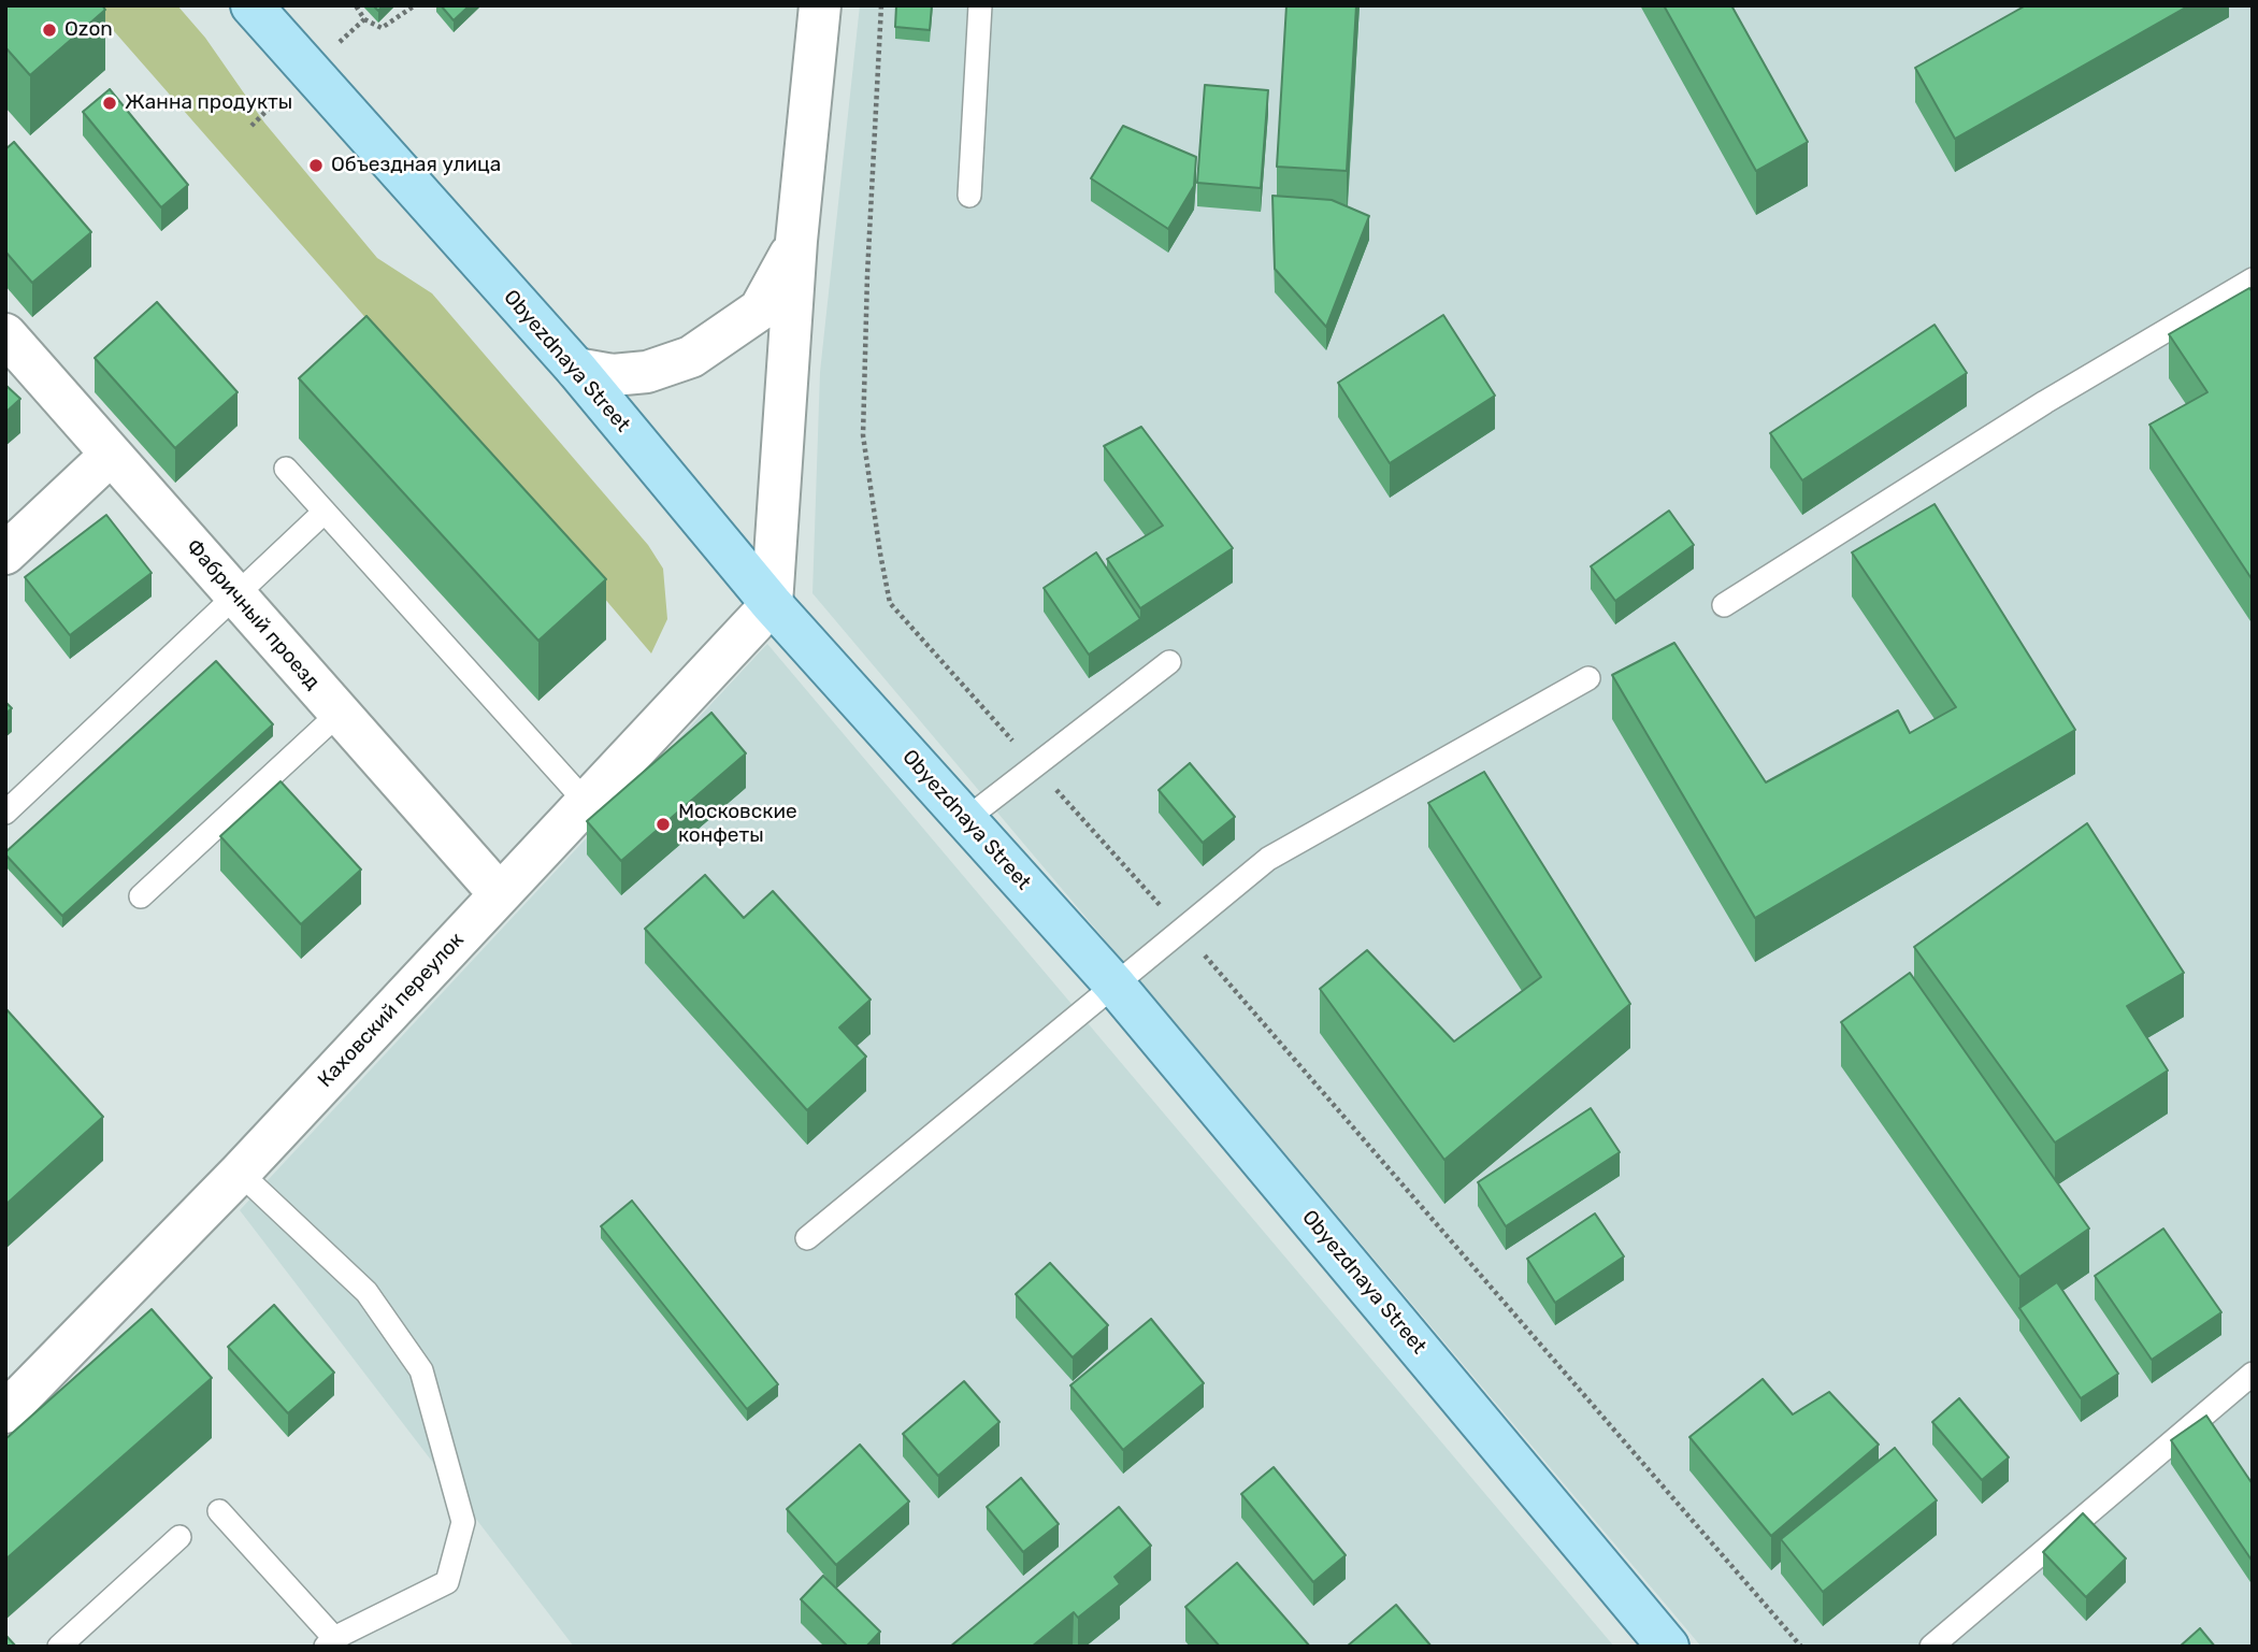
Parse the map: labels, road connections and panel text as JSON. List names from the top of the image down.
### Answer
{
  "streets": {
    "main road": ["Obyezdnaya Street"],
    "street": ["Фабричный проезд", "Каховский переулок"]
  },
  "crossings": [
    ["Obyezdnaya Street", "Каховский переулок"],
    ["Фабричный проезд", "Каховский переулок"]
  ],
  "places": [
    "Ozon",
    "Жанна продукты",
    "Объездная улица",
    "Московские конфеты"
  ]
}
